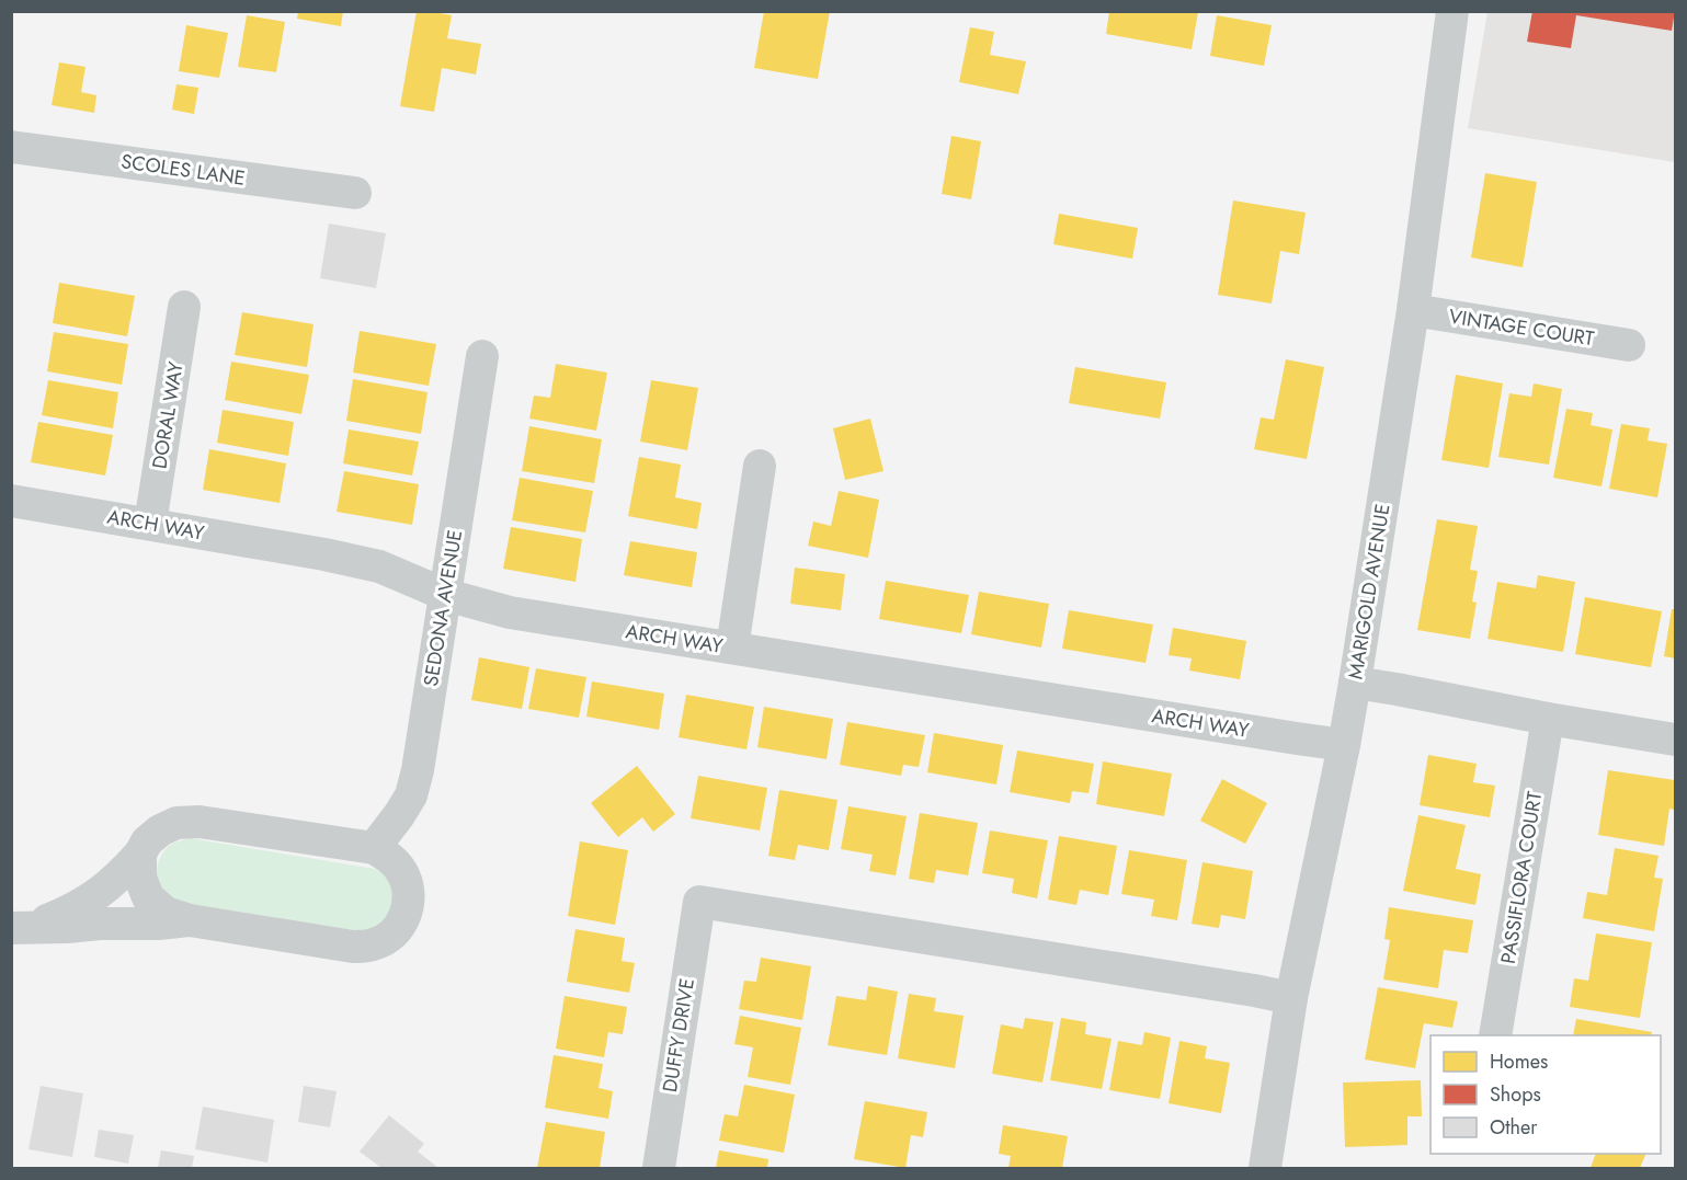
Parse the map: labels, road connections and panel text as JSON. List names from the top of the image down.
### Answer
{
  "streets": {
    "street": [
      "SCOLES LANE",
      "VINTAGE COURT",
      "DORAL WAY",
      "ARCH WAY",
      "MARIGOLD AVENUE",
      "SEDONA AVENUE",
      "PASSIFLORA COURT",
      "DUFFY DRIVE"
    ]
  },
  "crossings": [
    ["VINTAGE COURT", "MARIGOLD AVENUE"],
    ["DORAL WAY", "ARCH WAY"],
    ["ARCH WAY", "MARIGOLD AVENUE"],
    ["ARCH WAY", "SEDONA AVENUE"],
    ["MARIGOLD AVENUE", "DUFFY DRIVE"]
  ],
  "legend": ["Homes", "Shops", "Other"]
}
